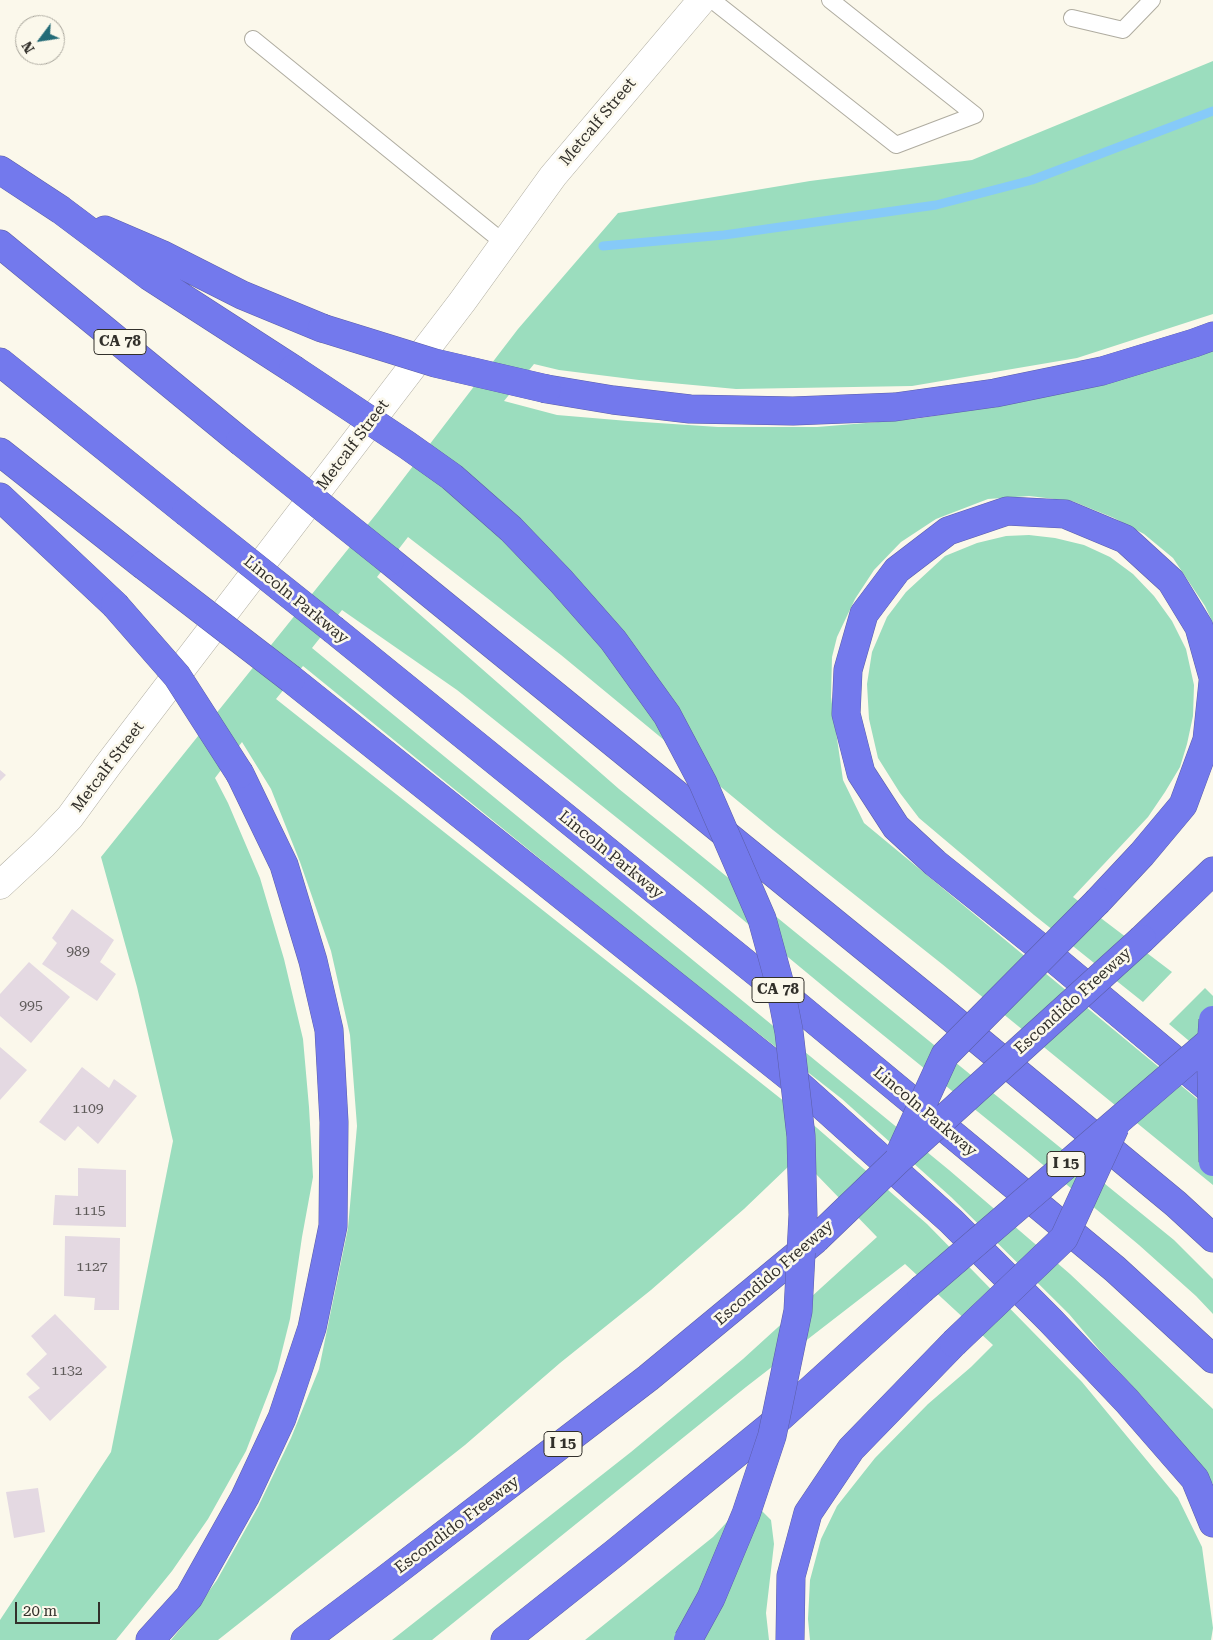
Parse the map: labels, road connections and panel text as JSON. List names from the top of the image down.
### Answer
{
  "streets": {
    "highway": [
      "CA 78",
      "Lincoln Parkway",
      "Escondido Freeway",
      "I 15"
    ],
    "street": ["Metcalf Street"]
  },
  "house_numbers": [
    "989",
    "995",
    "1109",
    "1115",
    "1127",
    "1132"
  ],
  "scale_bar": "20 m",
  "north": "bottom left"
}
